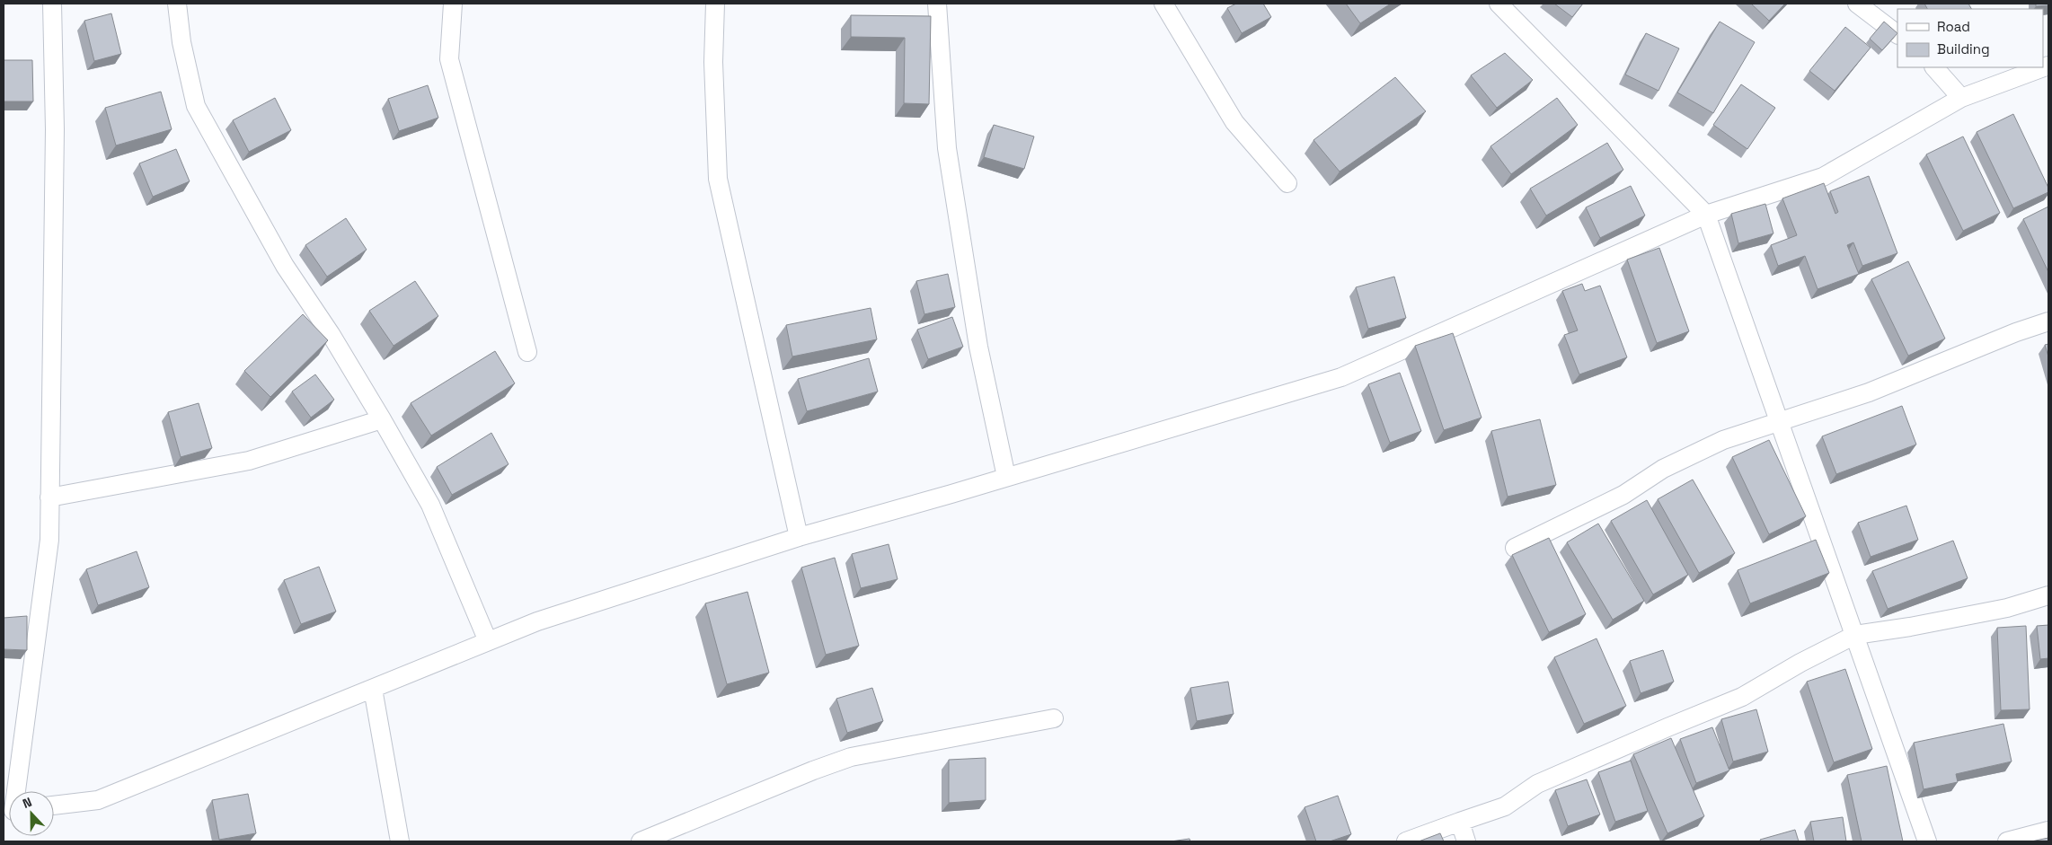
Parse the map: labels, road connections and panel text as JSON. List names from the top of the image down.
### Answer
{
  "legend": ["Road", "Building"],
  "north": "top"
}
